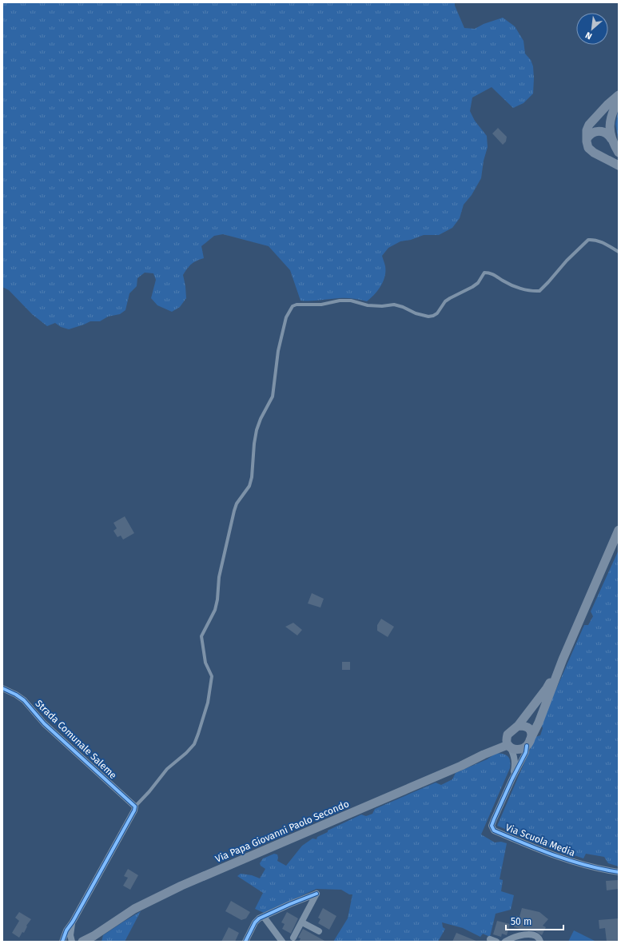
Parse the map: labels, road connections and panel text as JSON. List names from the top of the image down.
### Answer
{
  "streets": {
    "main road": ["Via Papa Giovanni Paolo Secondo"],
    "street": ["Strada Comunale Saleme", "Via Scuola Media"]
  },
  "scale_bar": "50 m",
  "north": "bottom left"
}
